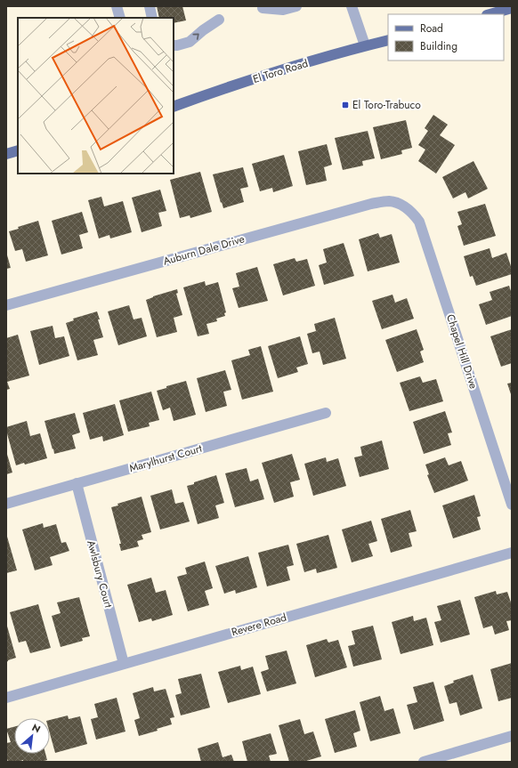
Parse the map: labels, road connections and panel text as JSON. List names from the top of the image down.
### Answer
{
  "streets": {
    "main road": ["El Toro Road"],
    "street": [
      "Auburn Dale Drive",
      "Chapel Hill Drive",
      "Marylhurst Court",
      "Awlsbury Court",
      "Revere Road"
    ]
  },
  "crossings": [
    ["Auburn Dale Drive", "Chapel Hill Drive"],
    ["Marylhurst Court", "Awlsbury Court"],
    ["Awlsbury Court", "Revere Road"]
  ],
  "places": {
    "transit": ["El Toro-Trabuco"]
  },
  "legend": ["Road", "Building"],
  "north": "top right"
}
